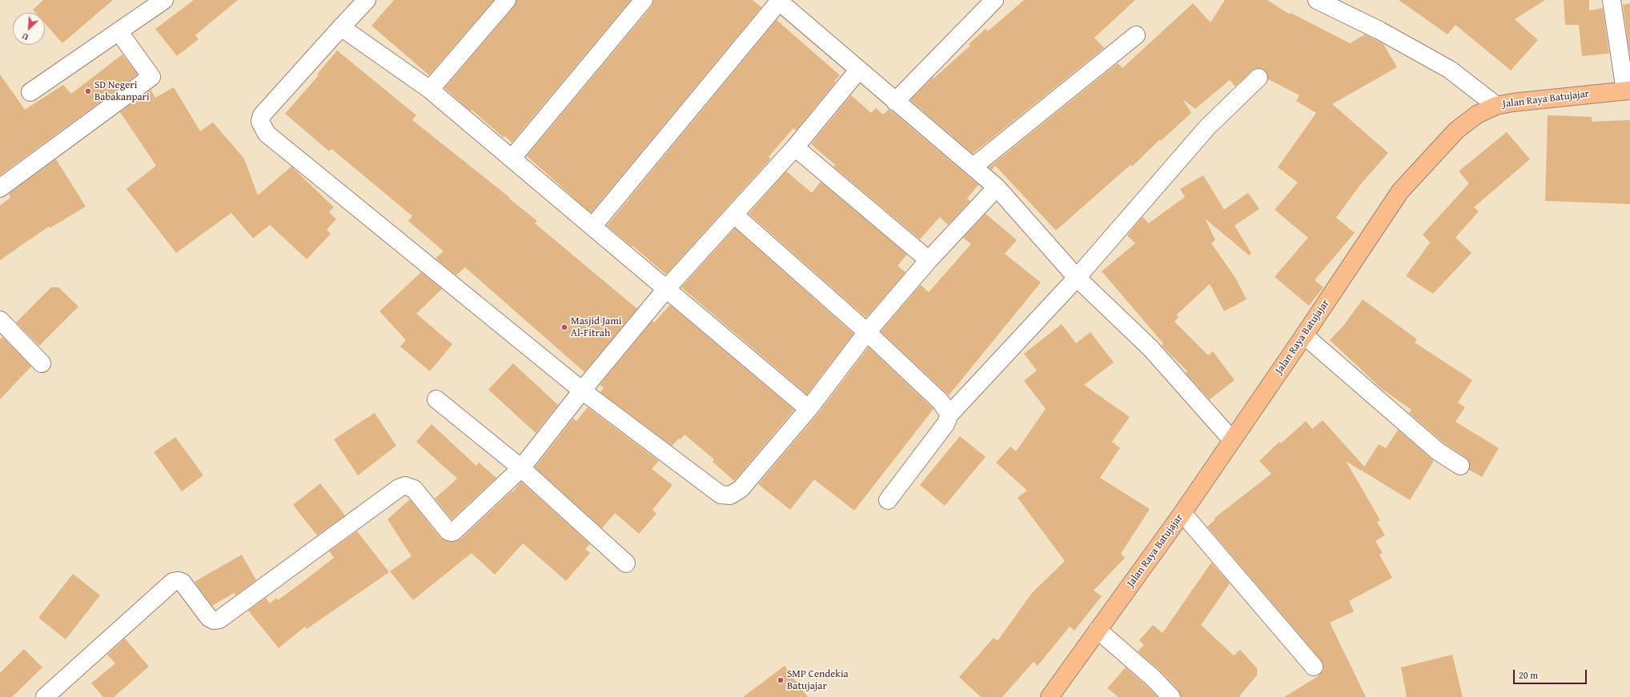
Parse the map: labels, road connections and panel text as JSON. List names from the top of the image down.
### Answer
{
  "streets": {
    "highway": ["Jalan Raya Batujajar"]
  },
  "places": ["SD Negeri Babakanpari", "Masjid Jami Al-Fitrah", "SMP Cendekia Batujajar"],
  "scale_bar": "20 m",
  "north": "bottom left"
}
